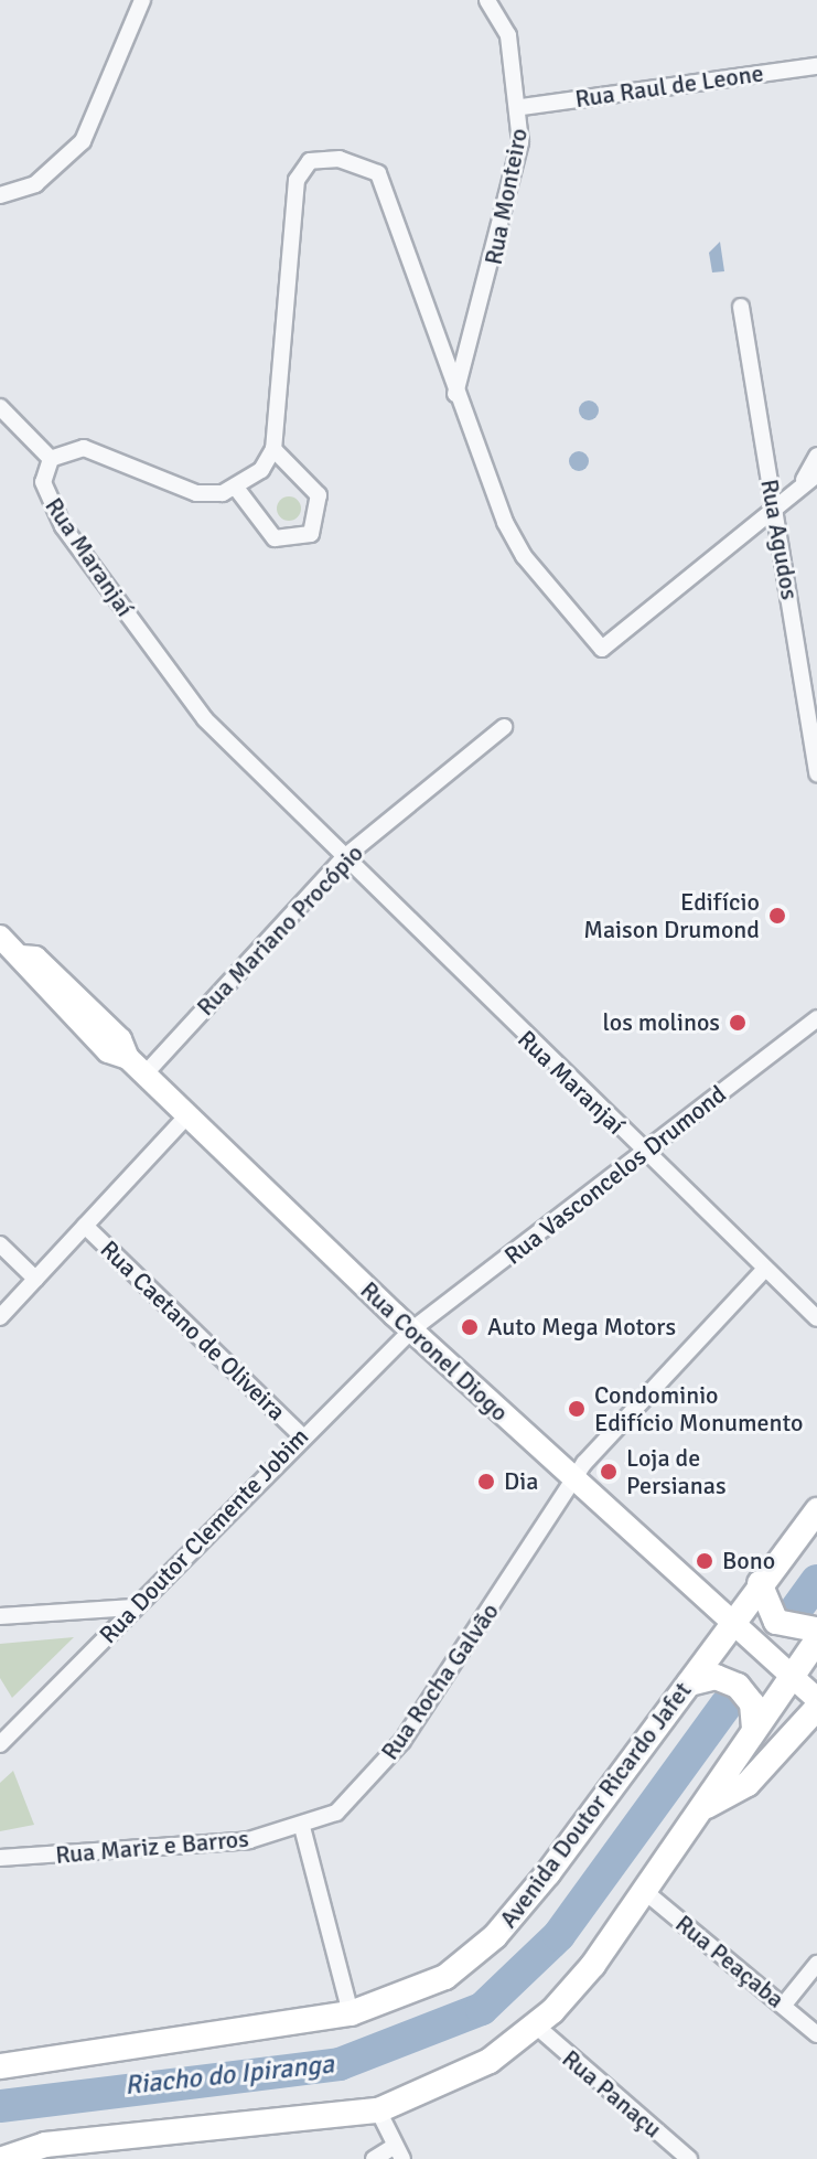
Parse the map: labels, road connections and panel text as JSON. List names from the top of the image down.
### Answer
{
  "streets": {
    "main road": ["Avenida Doutor Ricardo Jafet"],
    "street": [
      "Rua Raul de Leone",
      "Rua Monteiro",
      "Rua Agudos",
      "Rua Maranjaí",
      "Rua Mariano Procópio",
      "Rua Vasconcelos Drumond",
      "Rua Caetano de Oliveira",
      "Rua Coronel Diogo",
      "Rua Doutor Clemente Jobim",
      "Rua Rocha Galvão",
      "Rua Mariz e Barros",
      "Rua Peaçaba",
      "Rua Panaçu"
    ]
  },
  "crossings": [
    ["Rua Raul de Leone", "Rua Monteiro"],
    ["Rua Maranjaí", "Rua Mariano Procópio"],
    ["Rua Maranjaí", "Rua Vasconcelos Drumond"],
    ["Rua Maranjaí", "Rua Rocha Galvão"],
    ["Rua Mariano Procópio", "Rua Coronel Diogo"],
    ["Rua Vasconcelos Drumond", "Rua Coronel Diogo"],
    ["Rua Vasconcelos Drumond", "Rua Doutor Clemente Jobim"],
    ["Rua Caetano de Oliveira", "Rua Doutor Clemente Jobim"],
    ["Rua Coronel Diogo", "Rua Doutor Clemente Jobim"],
    ["Rua Coronel Diogo", "Rua Rocha Galvão"],
    ["Rua Coronel Diogo", "Avenida Doutor Ricardo Jafet"],
    ["Rua Rocha Galvão", "Rua Mariz e Barros"]
  ],
  "water": ["Riacho do Ipiranga"],
  "places": [
    "Edifício Maison Drumond",
    "los molinos",
    "Auto Mega Motors",
    "Condominio Edifício Monumento",
    "Loja de Persianas",
    "Dia",
    "Bono"
  ]
}
